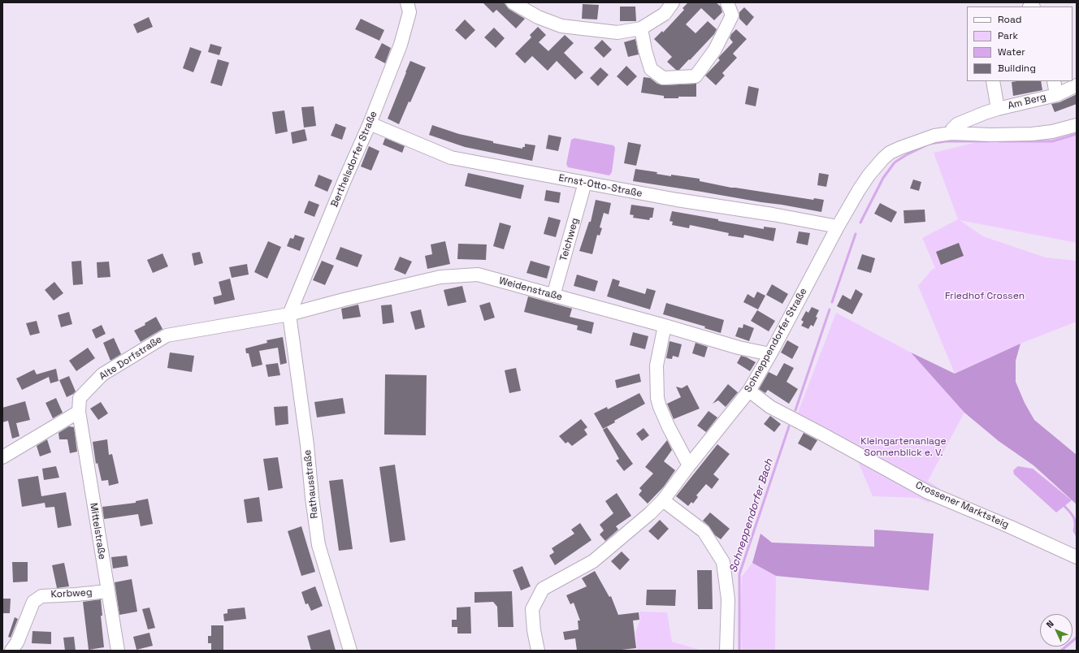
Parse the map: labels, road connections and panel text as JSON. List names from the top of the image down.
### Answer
{
  "streets": {
    "street": [
      "Am Berg",
      "Berthelsdorfer Straße",
      "Ernst-Otto-Straße",
      "Teichweg",
      "Weidenstraße",
      "Schneppendorfer Straße",
      "Alte Dorfstraße",
      "Rathausstraße",
      "Crossener Marktsteig",
      "Mittelstraße",
      "Korbweg"
    ]
  },
  "crossings": [
    ["Am Berg", "Schneppendorfer Straße"],
    ["Berthelsdorfer Straße", "Ernst-Otto-Straße"],
    ["Berthelsdorfer Straße", "Weidenstraße"],
    ["Berthelsdorfer Straße", "Alte Dorfstraße"],
    ["Berthelsdorfer Straße", "Rathausstraße"],
    ["Ernst-Otto-Straße", "Teichweg"],
    ["Ernst-Otto-Straße", "Schneppendorfer Straße"],
    ["Teichweg", "Weidenstraße"],
    ["Weidenstraße", "Schneppendorfer Straße"],
    ["Weidenstraße", "Alte Dorfstraße"],
    ["Weidenstraße", "Rathausstraße"],
    ["Schneppendorfer Straße", "Crossener Marktsteig"],
    ["Alte Dorfstraße", "Rathausstraße"],
    ["Alte Dorfstraße", "Mittelstraße"],
    ["Mittelstraße", "Korbweg"]
  ],
  "water": ["Schneppendorfer Bach"],
  "parks": ["Friedhof Crossen", "Kleingartenanlage Sonnenblick e. V."],
  "legend": [
    "Road",
    "Park",
    "Water",
    "Building"
  ],
  "north": "top left"
}
